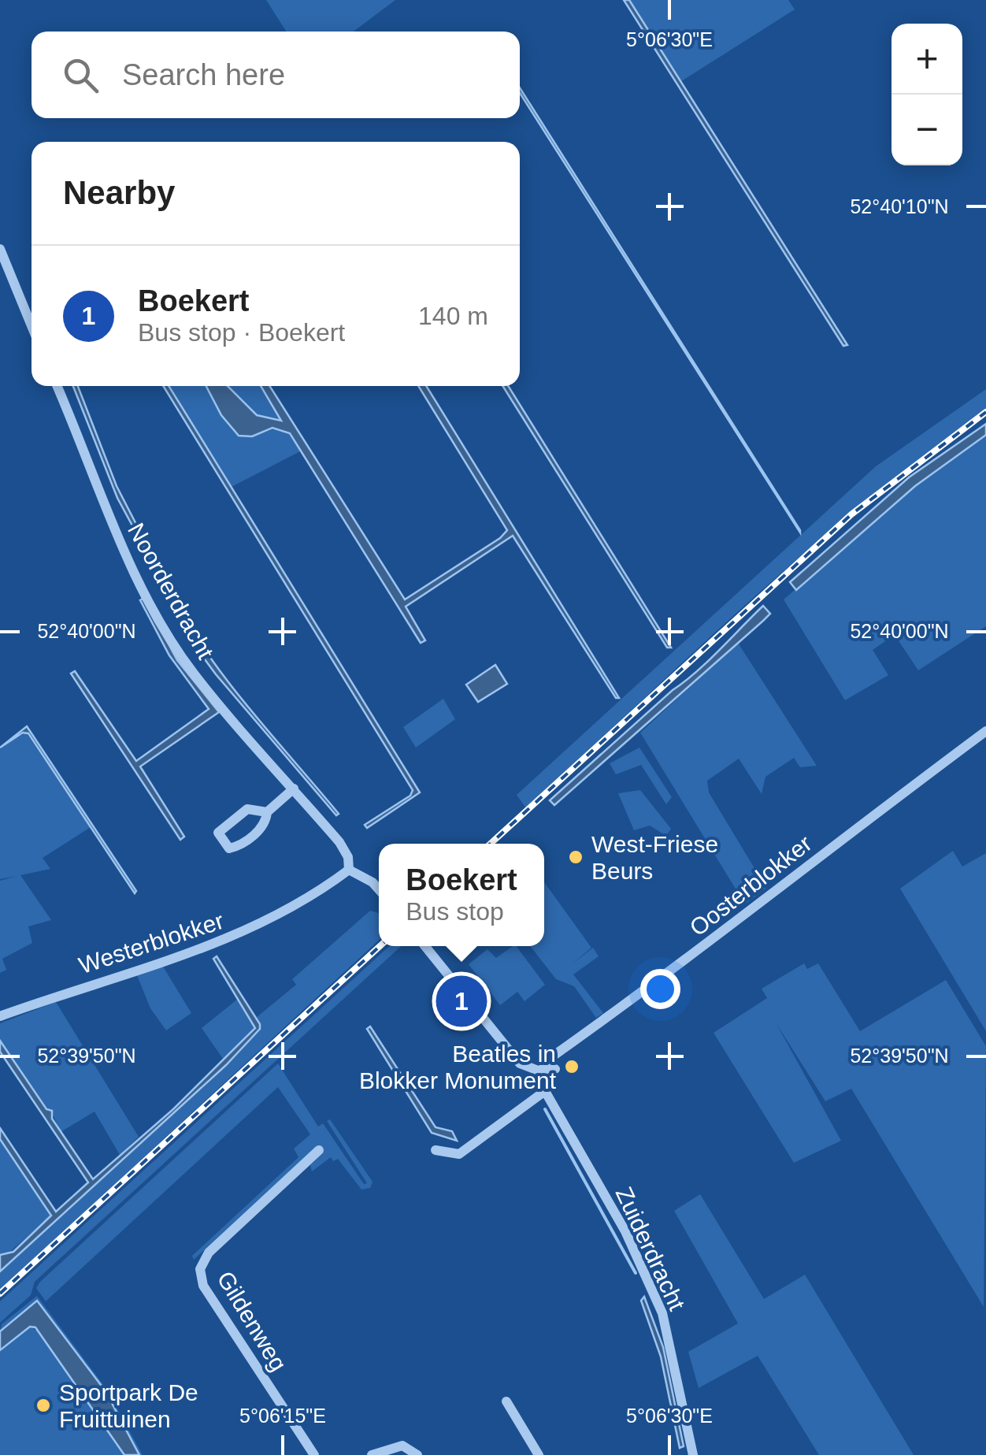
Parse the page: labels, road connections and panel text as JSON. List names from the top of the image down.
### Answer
{
  "streets": {
    "street": [
      "Noorderdracht",
      "Oosterblokker",
      "Westerblokker",
      "Zuiderdracht",
      "Gildenweg"
    ]
  },
  "crossings": [
    ["Noorderdracht", "Westerblokker"],
    ["Oosterblokker", "Zuiderdracht"]
  ],
  "places": ["West-Friese Beurs", "Beatles in Blokker Monument", "Sportpark De Fruittuinen"],
  "page": {
    "map_buttons": ["+", "−"],
    "search": "Search here",
    "heading": "Nearby",
    "list": [
      {
        "mark": "1",
        "name": "Boekert",
        "note": "Bus stop · Boekert",
        "value": "140 m"
      }
    ],
    "popup": ["Boekert", "Bus stop"],
    "pins": "1"
  },
  "coordinates": [
    "5°06'30\"E",
    "52°40'10\"N",
    "52°40'00\"N",
    "52°39'50\"N",
    "5°06'15\"E"
  ]
}
